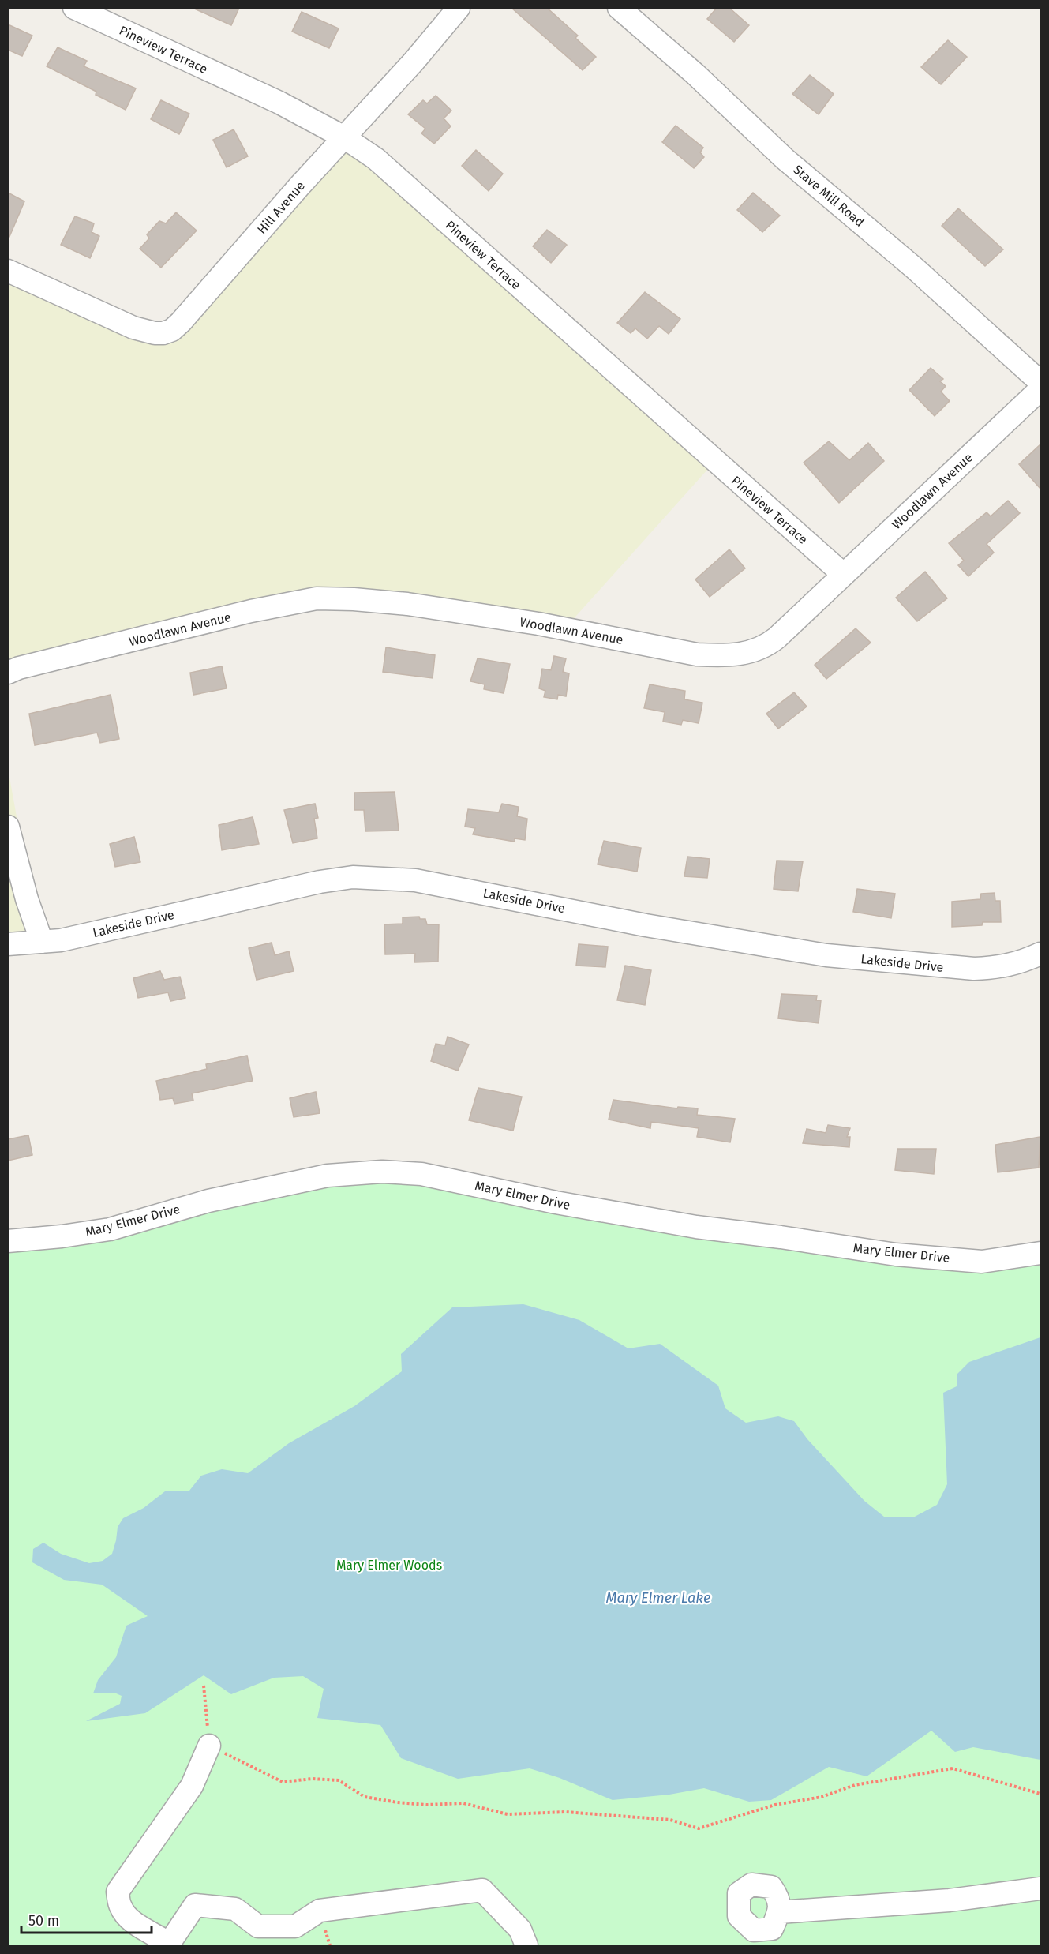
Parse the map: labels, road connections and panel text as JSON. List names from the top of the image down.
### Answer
{
  "streets": {
    "street": [
      "Pineview Terrace",
      "Stave Mill Road",
      "Hill Avenue",
      "Woodlawn Avenue",
      "Lakeside Drive",
      "Mary Elmer Drive"
    ]
  },
  "crossings": [
    ["Pineview Terrace", "Hill Avenue"],
    ["Pineview Terrace", "Woodlawn Avenue"]
  ],
  "water": ["Mary Elmer Lake"],
  "parks": ["Mary Elmer Woods"],
  "scale_bar": "50 m"
}
